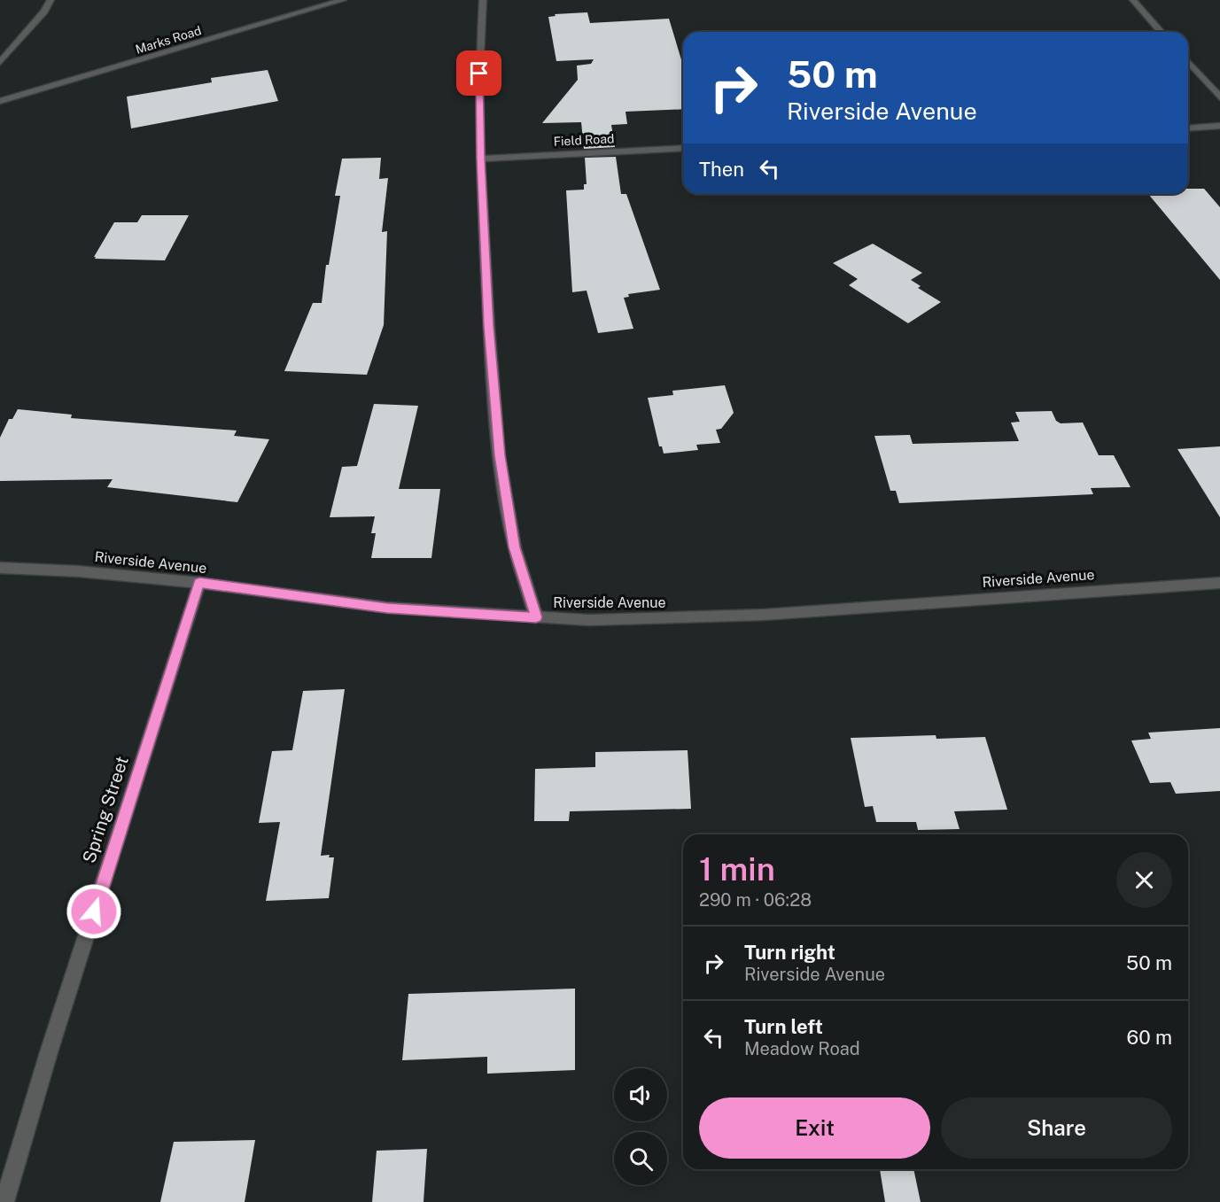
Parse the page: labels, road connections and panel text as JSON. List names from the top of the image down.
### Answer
{
  "streets": {
    "street": [
      "Marks Road",
      "Field Road",
      "Riverside Avenue",
      "Spring Street"
    ]
  },
  "crossings": [
    ["Riverside Avenue", "Spring Street"]
  ],
  "page": {
    "turn": ["50 m", "Riverside Avenue"],
    "then": "Then",
    "heading": ["1 min", "290 m · 06:28"],
    "list": [
      {
        "name": "Turn right",
        "note": "Riverside Avenue",
        "value": "50 m"
      },
      {
        "name": "Turn left",
        "note": "Meadow Road",
        "value": "60 m"
      }
    ],
    "buttons": ["Exit", "Share"]
  }
}
